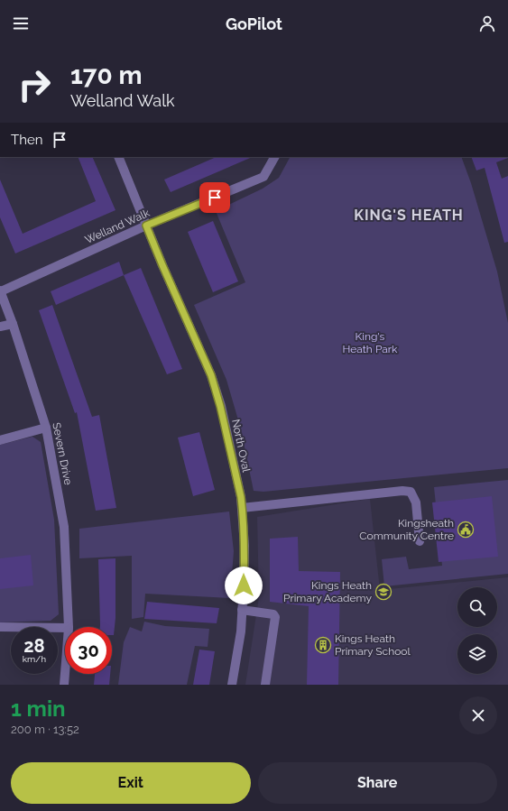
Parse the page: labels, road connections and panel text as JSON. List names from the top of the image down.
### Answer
{
  "streets": {
    "street": ["Welland Walk", "North Oval", "Severn Drive"]
  },
  "crossings": [
    ["Welland Walk", "North Oval"],
    ["Welland Walk", "Severn Drive"]
  ],
  "districts": ["KING'S HEATH"],
  "parks": ["King's Heath Park"],
  "places": {
    "public building": ["Kingsheath Community Centre"],
    "school or university": ["Kings Heath Primary Academy"],
    "building": ["Kings Heath Primary School"]
  },
  "page": {
    "header": "GoPilot",
    "turn": ["170 m", "Welland Walk"],
    "then": "Then",
    "speed": "28 km/h",
    "limit": "30",
    "heading": ["1 min", "200 m · 13:52"],
    "buttons": ["Exit", "Share"]
  }
}
